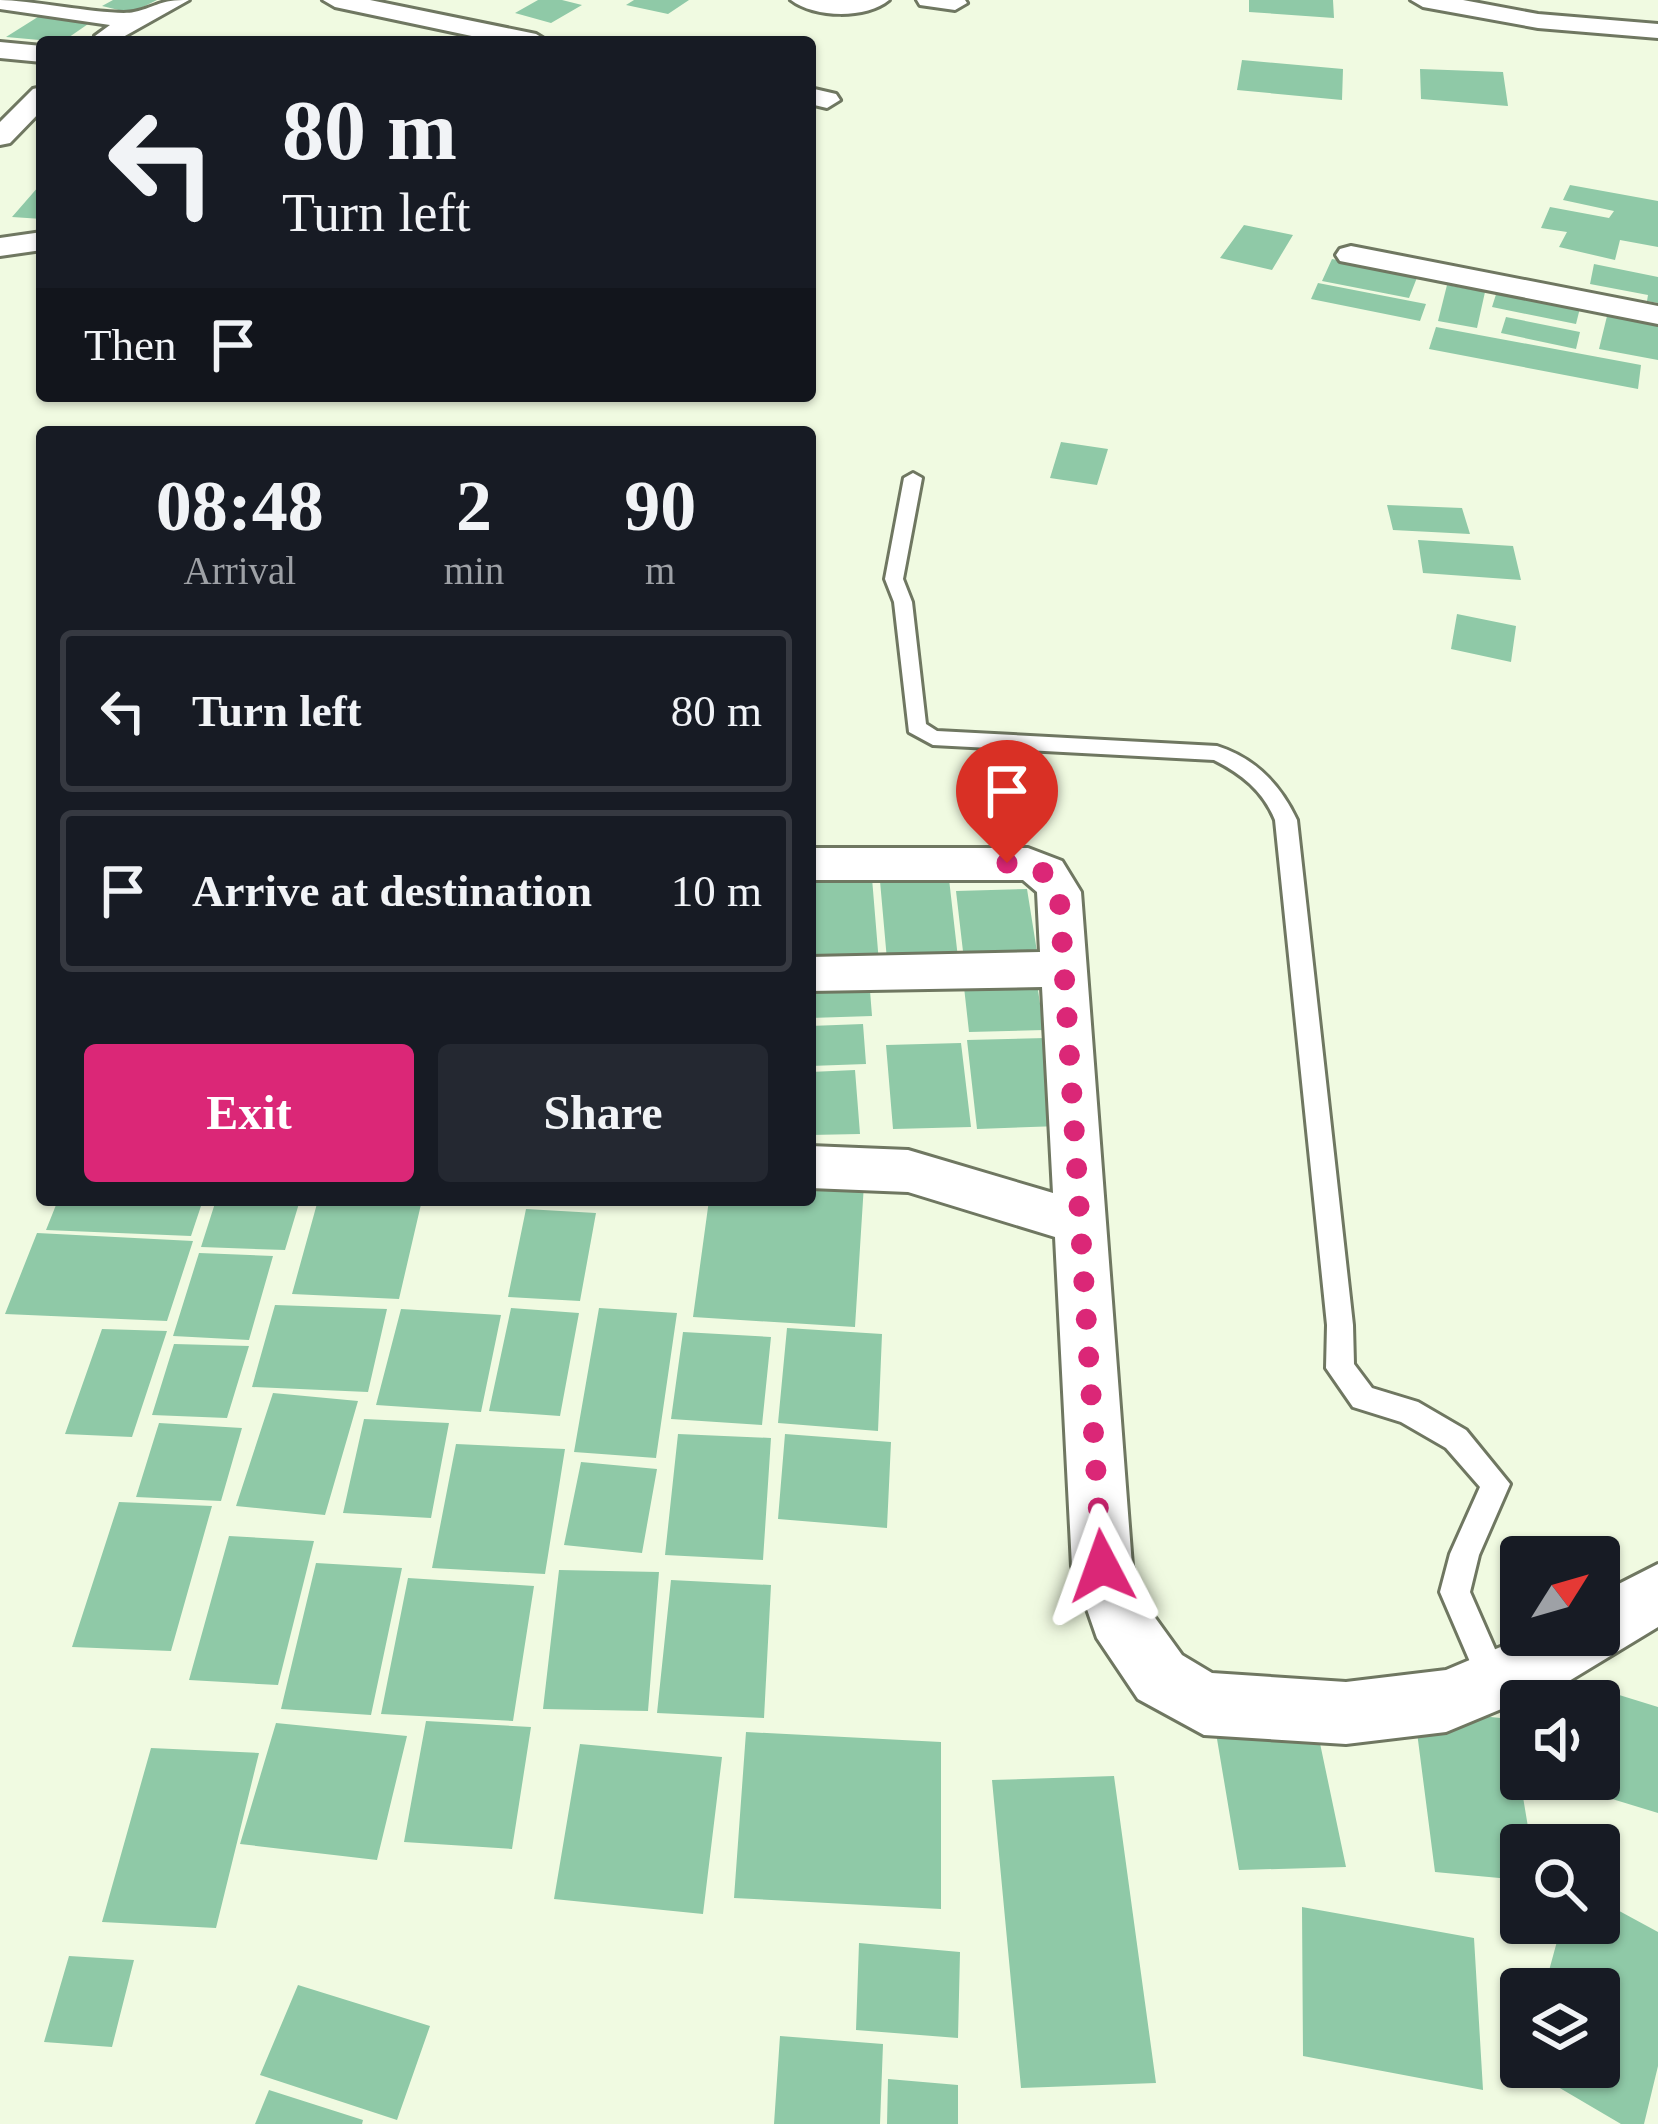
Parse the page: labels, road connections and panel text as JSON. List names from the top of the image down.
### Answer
{
  "north": "top right",
  "page": {
    "turn": ["80 m", "Turn left"],
    "then": "Then",
    "eta": [
      "08:48",
      "Arrival",
      "2",
      "min",
      "90",
      "m"
    ],
    "list": [
      {
        "name": "Turn left",
        "value": "80 m"
      },
      {
        "name": "Arrive at destination",
        "value": "10 m"
      }
    ],
    "buttons": ["Exit", "Share"]
  }
}
